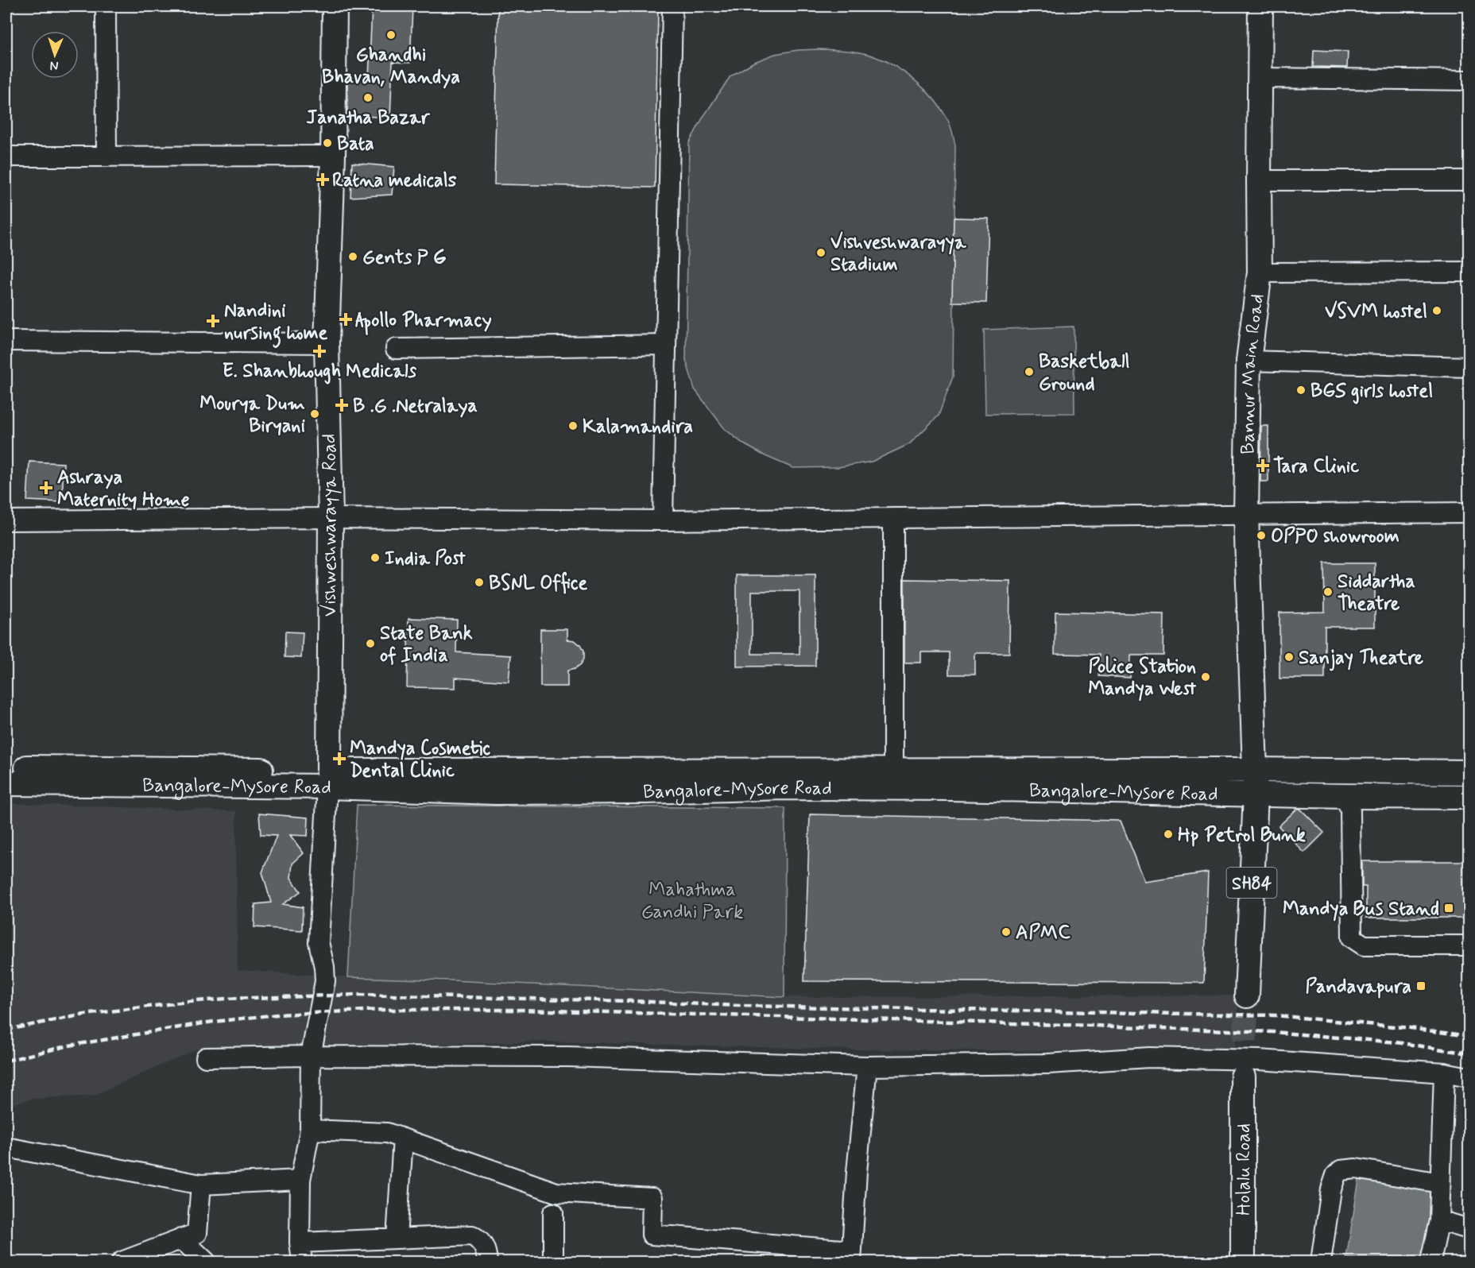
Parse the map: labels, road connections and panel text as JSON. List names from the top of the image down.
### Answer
{
  "streets": {
    "main road": [
      "Bannur Main Road",
      "Vishweshwarayya Road",
      "Bangalore-Mysore Road",
      "SH84",
      "Holalu Road"
    ]
  },
  "crossings": [
    ["Bannur Main Road", "Bangalore-Mysore Road"],
    ["Bannur Main Road", "SH84"],
    ["Vishweshwarayya Road", "Bangalore-Mysore Road"],
    ["Bangalore-Mysore Road", "SH84"]
  ],
  "parks": ["Mahathma Gandhi Park"],
  "places": {
    "other": [
      "Ghandhi Bhavan, Mandya",
      "Janatha Bazar",
      "Bata",
      "Vishveshwarayya Stadium",
      "Gents P G",
      "VSVM hostel",
      "Basketball Ground",
      "BGS girls hostel",
      "Mourya Dum Biryani",
      "Kalamandira",
      "OPPO showroom",
      "India Post",
      "BSNL Office",
      "Siddartha Theatre",
      "State Bank of India",
      "Sanjay Theatre",
      "Police Station Mandya West",
      "Hp Petrol Bunk",
      "APMC"
    ],
    "health": [
      "Ratna medicals",
      "Apollo Pharmacy",
      "Nandini nursing home",
      "E. Shanbhough Medicals",
      "B .G .Netralaya",
      "Tara Clinic",
      "Ashraya Maternity Home",
      "Mandya Cosmetic Dental Clinic"
    ],
    "transit": ["Mandya Bus Stand", "Pandavapura"]
  },
  "north": "bottom"
}
